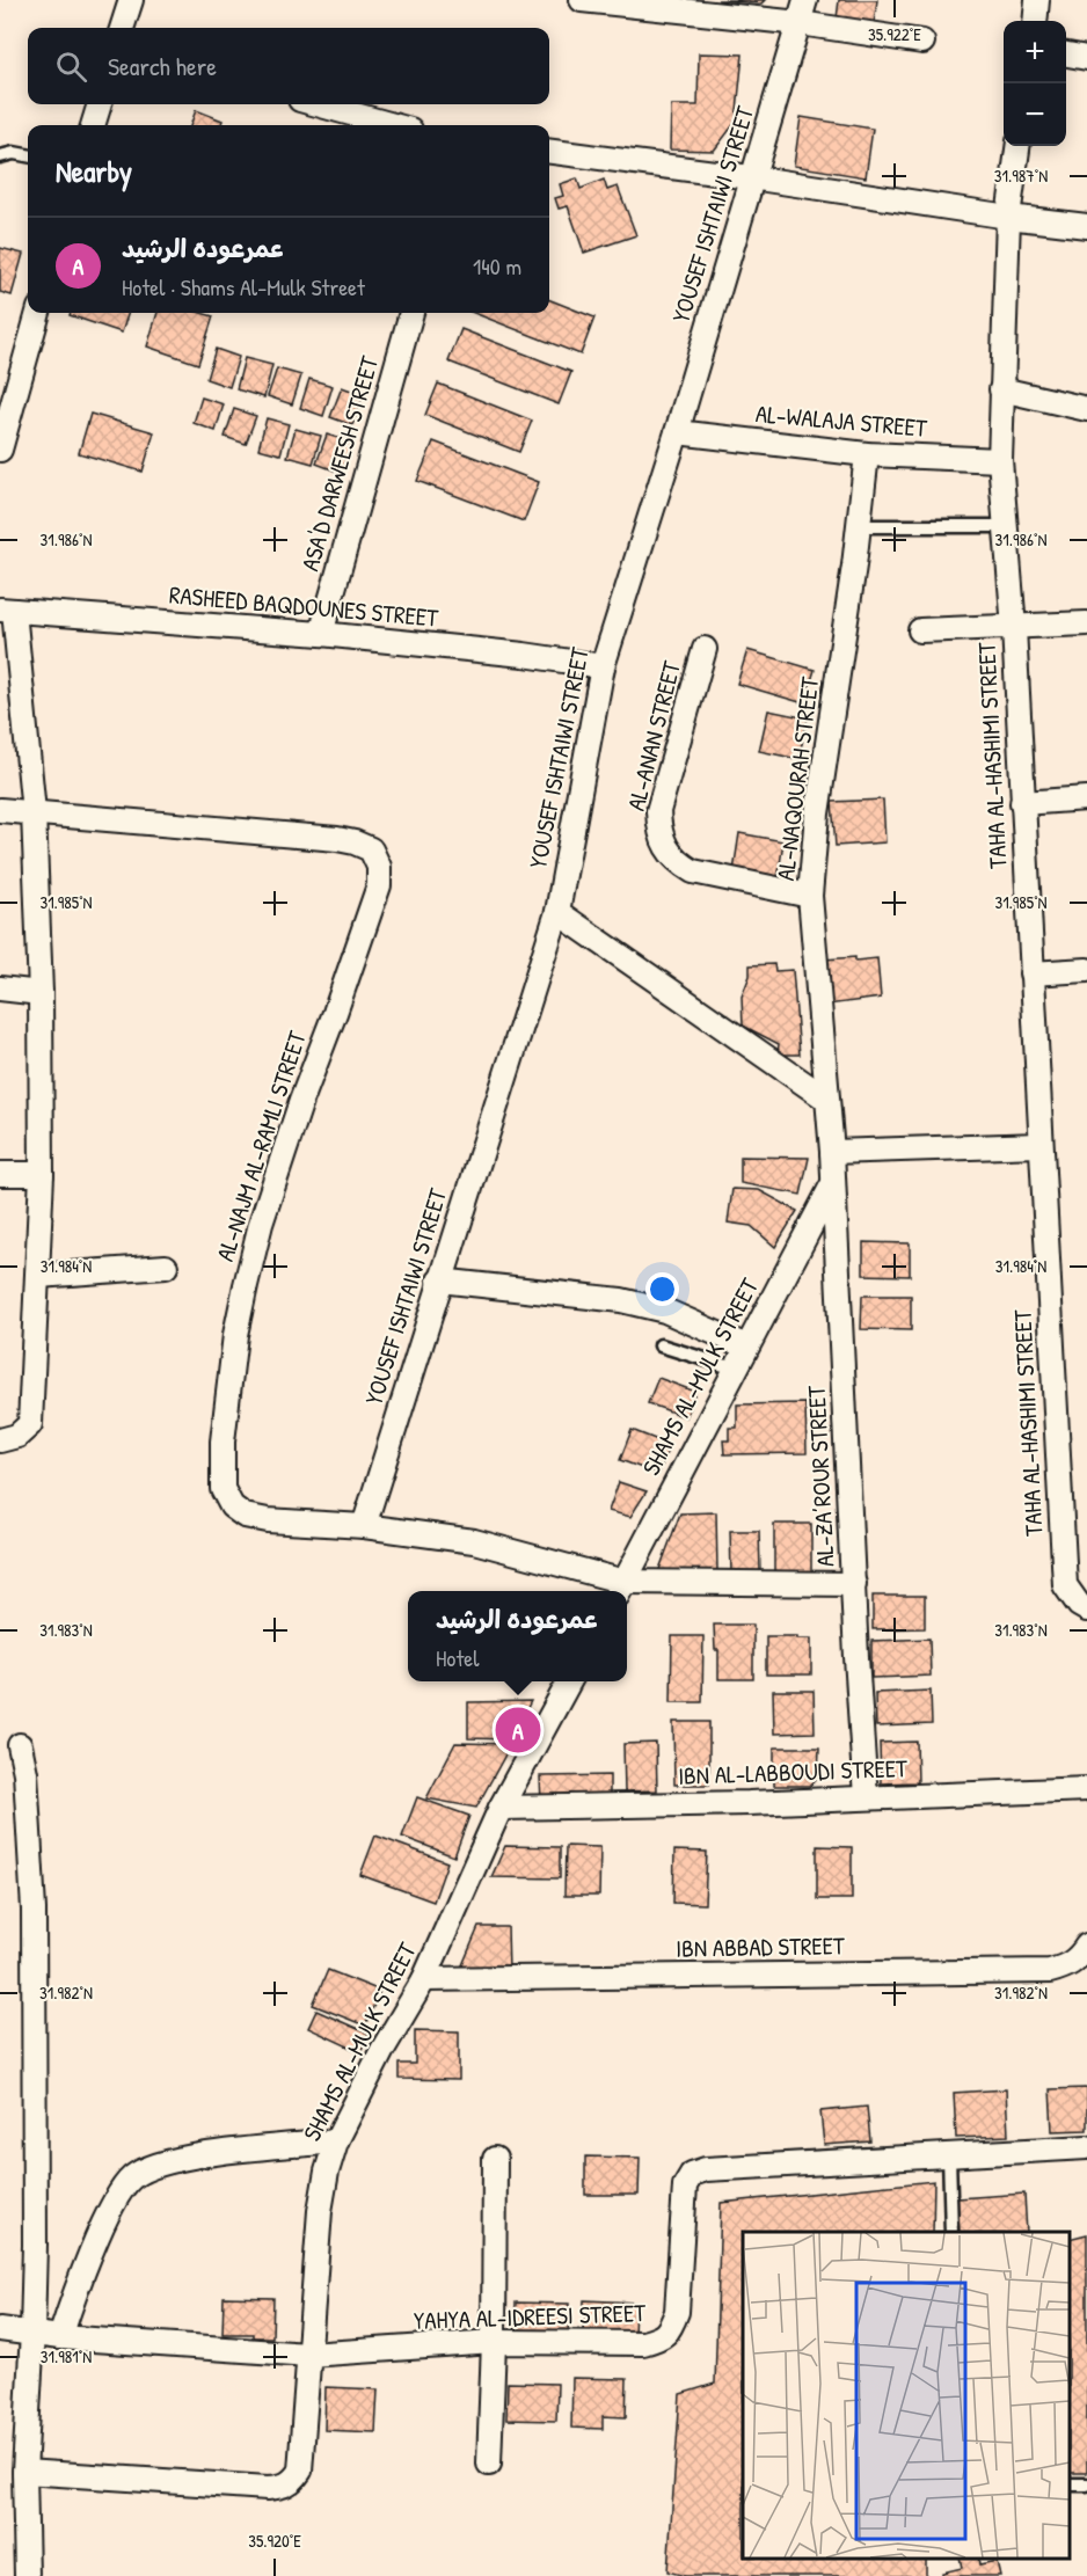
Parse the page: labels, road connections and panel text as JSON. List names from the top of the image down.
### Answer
{
  "streets": {
    "street": [
      "YOUSEF ISHTAIWI STREET",
      "AL-WALAJA STREET",
      "ASA'D DARWEESH STREET",
      "RASHEED BAQDOUNES STREET",
      "AL-ANAN STREET",
      "TAHA AL-HASHIMI STREET",
      "AL-NAQOURAH STREET",
      "AL-NAJM AL-RAMLI STREET",
      "SHAMS AL-MULK STREET",
      "AL-ZA’ROUR STREET",
      "IBN AL-LABBOUDI STREET",
      "IBN ABBAD STREET",
      "YAHYA AL-IDREESI STREET"
    ]
  },
  "crossings": [
    ["YOUSEF ISHTAIWI STREET", "AL-WALAJA STREET"],
    ["YOUSEF ISHTAIWI STREET", "RASHEED BAQDOUNES STREET"],
    ["YOUSEF ISHTAIWI STREET", "AL-NAJM AL-RAMLI STREET"],
    ["AL-WALAJA STREET", "TAHA AL-HASHIMI STREET"],
    ["AL-WALAJA STREET", "AL-NAQOURAH STREET"],
    ["ASA'D DARWEESH STREET", "RASHEED BAQDOUNES STREET"],
    ["AL-ANAN STREET", "AL-NAQOURAH STREET"],
    ["AL-NAQOURAH STREET", "AL-ZA’ROUR STREET"],
    ["AL-NAJM AL-RAMLI STREET", "SHAMS AL-MULK STREET"],
    ["AL-NAJM AL-RAMLI STREET", "AL-ZA’ROUR STREET"],
    ["SHAMS AL-MULK STREET", "AL-ZA’ROUR STREET"],
    ["SHAMS AL-MULK STREET", "IBN AL-LABBOUDI STREET"],
    ["SHAMS AL-MULK STREET", "IBN ABBAD STREET"],
    ["SHAMS AL-MULK STREET", "YAHYA AL-IDREESI STREET"],
    ["AL-ZA’ROUR STREET", "IBN AL-LABBOUDI STREET"]
  ],
  "page": {
    "map_buttons": ["+", "−"],
    "search": "Search here",
    "heading": "Nearby",
    "list": [
      {
        "mark": "A",
        "name": "عمرعوده الرشيد",
        "note": "Hotel · Shams Al-Mulk Street",
        "value": "140 m"
      }
    ],
    "popup": ["عمرعوده الرشيد", "Hotel"],
    "pins": "A"
  },
  "coordinates": [
    "35.922°E",
    "31.987°N",
    "31.986°N",
    "31.985°N",
    "31.984°N",
    "31.983°N",
    "31.982°N",
    "31.981°N",
    "35.920°E"
  ]
}
